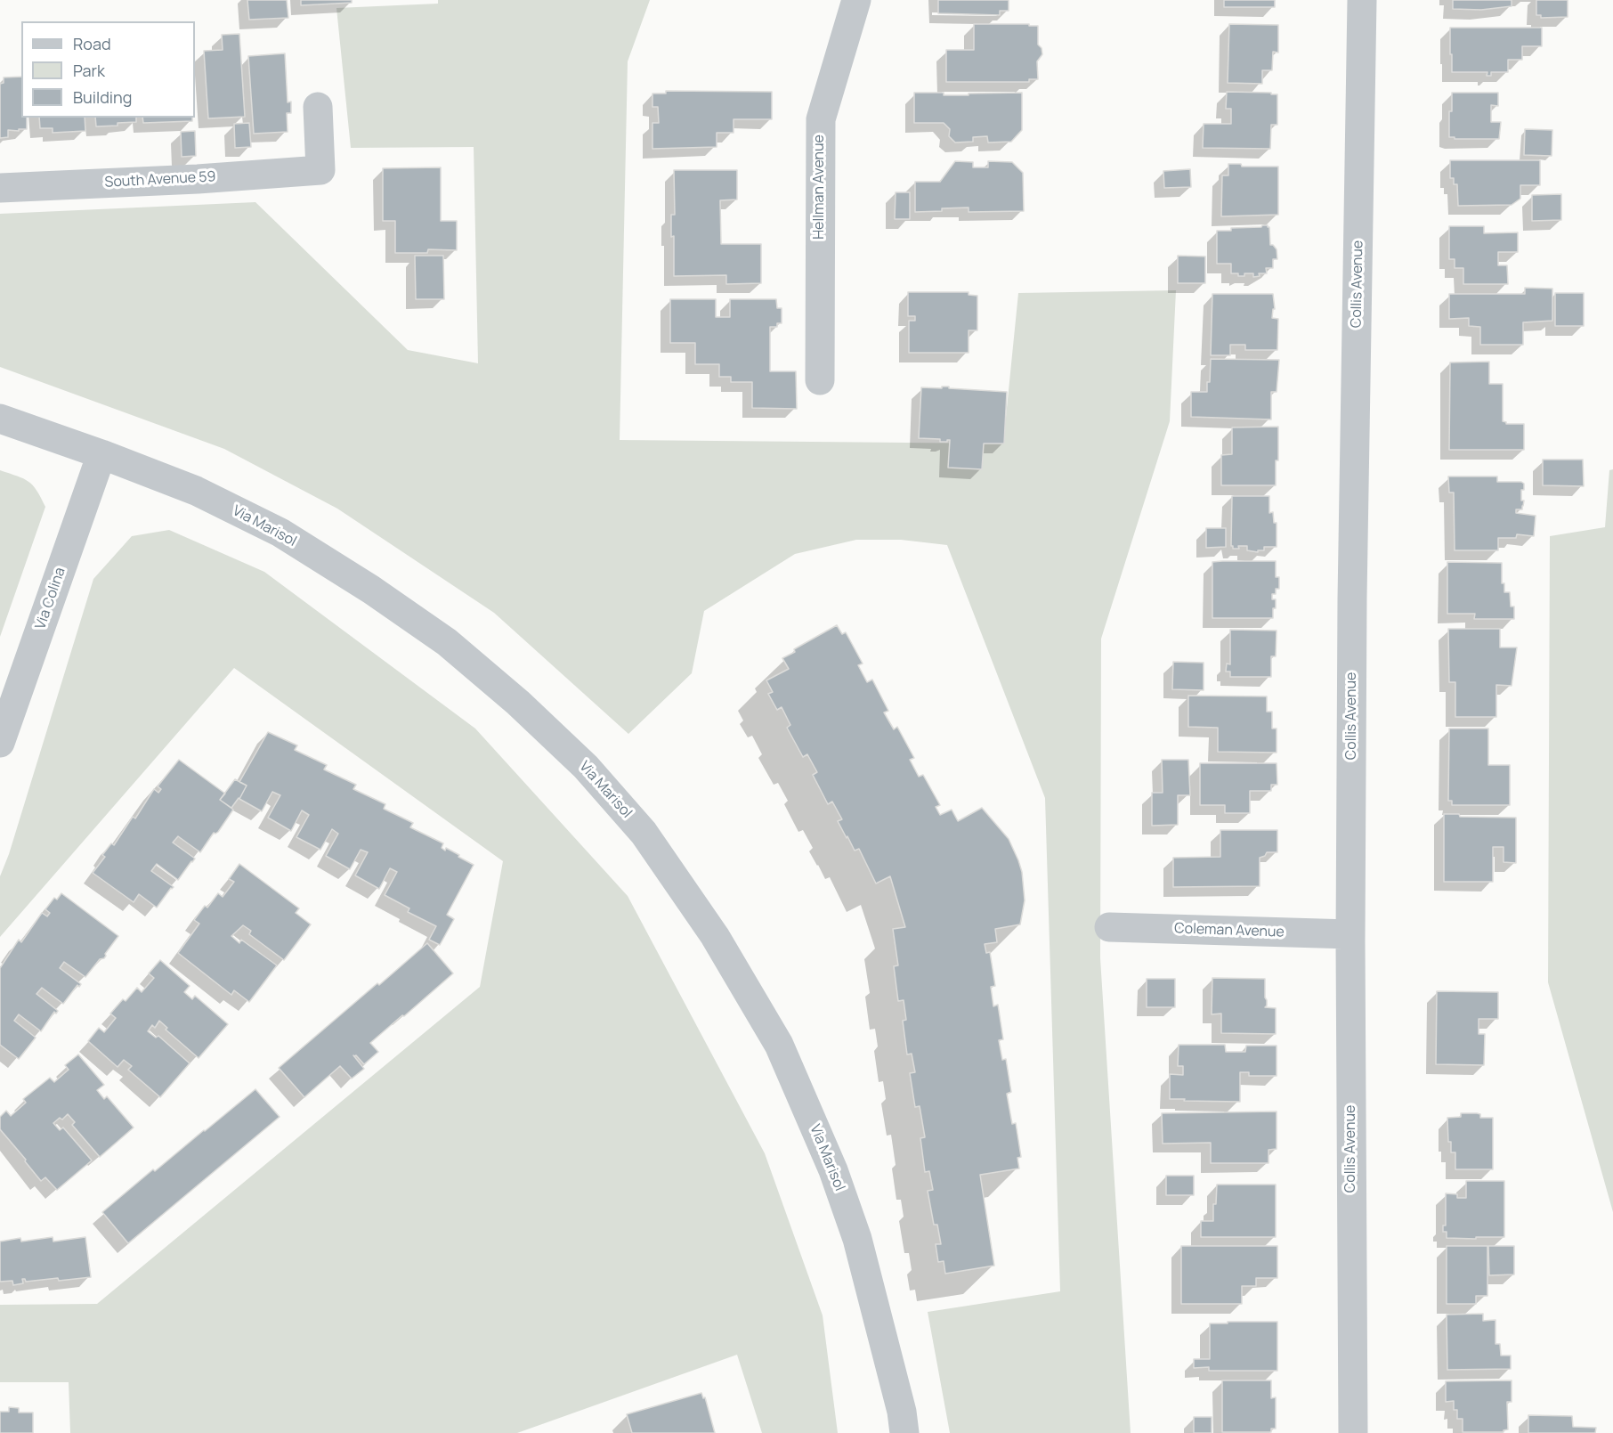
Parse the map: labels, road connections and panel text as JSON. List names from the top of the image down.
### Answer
{
  "streets": {
    "street": [
      "South Avenue 59",
      "Hellman Avenue",
      "Collis Avenue",
      "Via Marisol",
      "Via Colina",
      "Coleman Avenue"
    ]
  },
  "crossings": [
    ["Collis Avenue", "Coleman Avenue"],
    ["Via Marisol", "Via Colina"]
  ],
  "legend": ["Road", "Park", "Building"]
}
